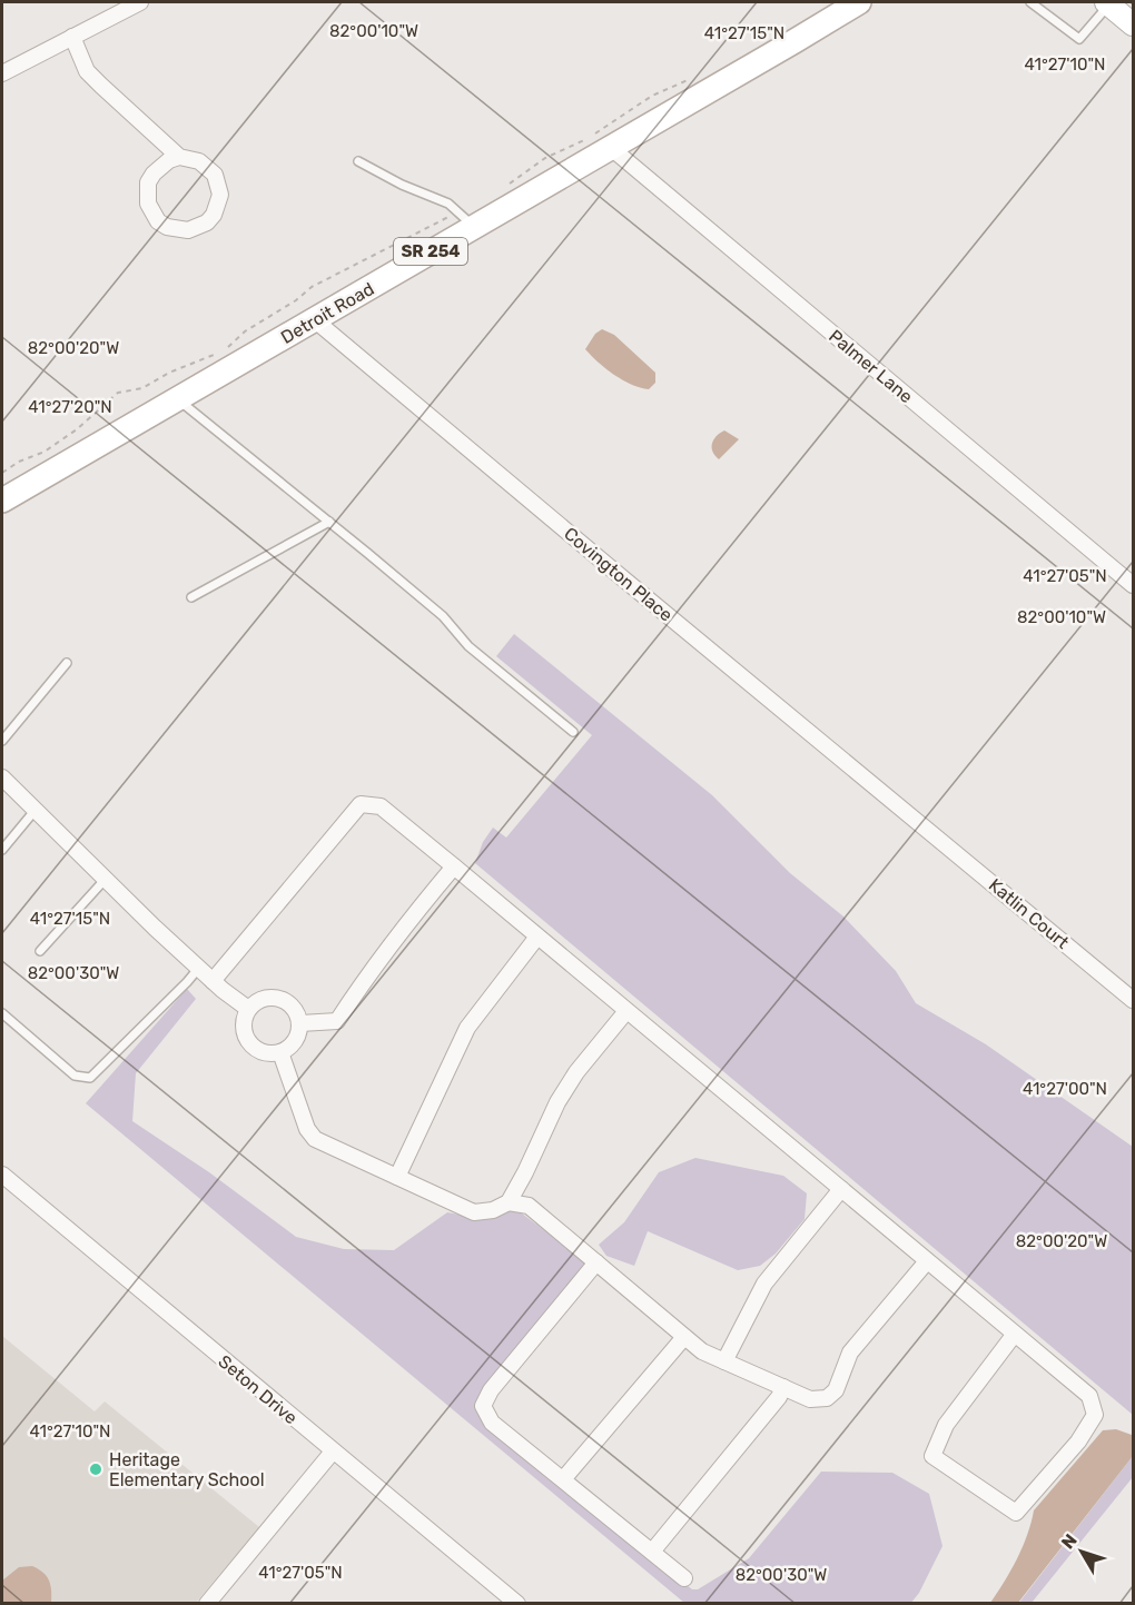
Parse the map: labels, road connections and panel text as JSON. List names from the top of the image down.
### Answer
{
  "streets": {
    "main road": ["SR 254", "Detroit Road"],
    "street": [
      "Palmer Lane",
      "Covington Place",
      "Katlin Court",
      "Seton Drive"
    ]
  },
  "crossings": [
    ["Detroit Road", "Palmer Lane"],
    ["Detroit Road", "Covington Place"],
    ["Covington Place", "Katlin Court"]
  ],
  "places": ["Heritage Elementary School"],
  "north": "top left",
  "coordinates": [
    "82°00'10\"W",
    "41°27'15\"N",
    "41°27'10\"N",
    "82°00'20\"W",
    "41°27'20\"N",
    "41°27'05\"N",
    "82°00'30\"W",
    "41°27'00\"N"
  ]
}
